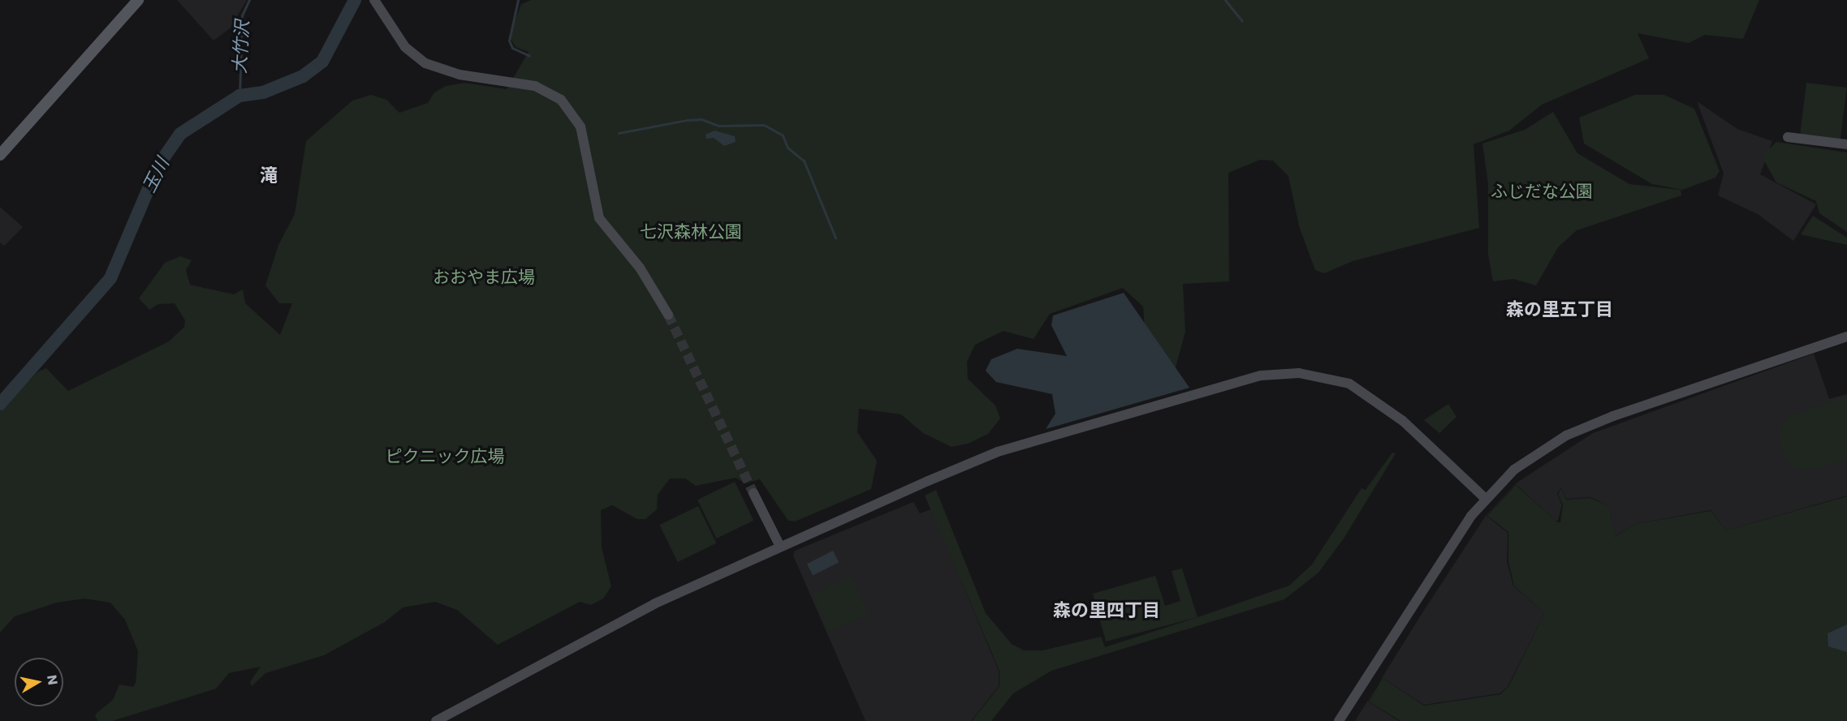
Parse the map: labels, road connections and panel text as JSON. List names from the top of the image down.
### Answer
{
  "districts": ["滝", "森の里五丁目", "森の里四丁目"],
  "water": ["大竹沢", "玉川"],
  "parks": [
    "ふじだな公園",
    "七沢森林公園",
    "おおやま広場",
    "ピクニック広場"
  ],
  "north": "right"
}
